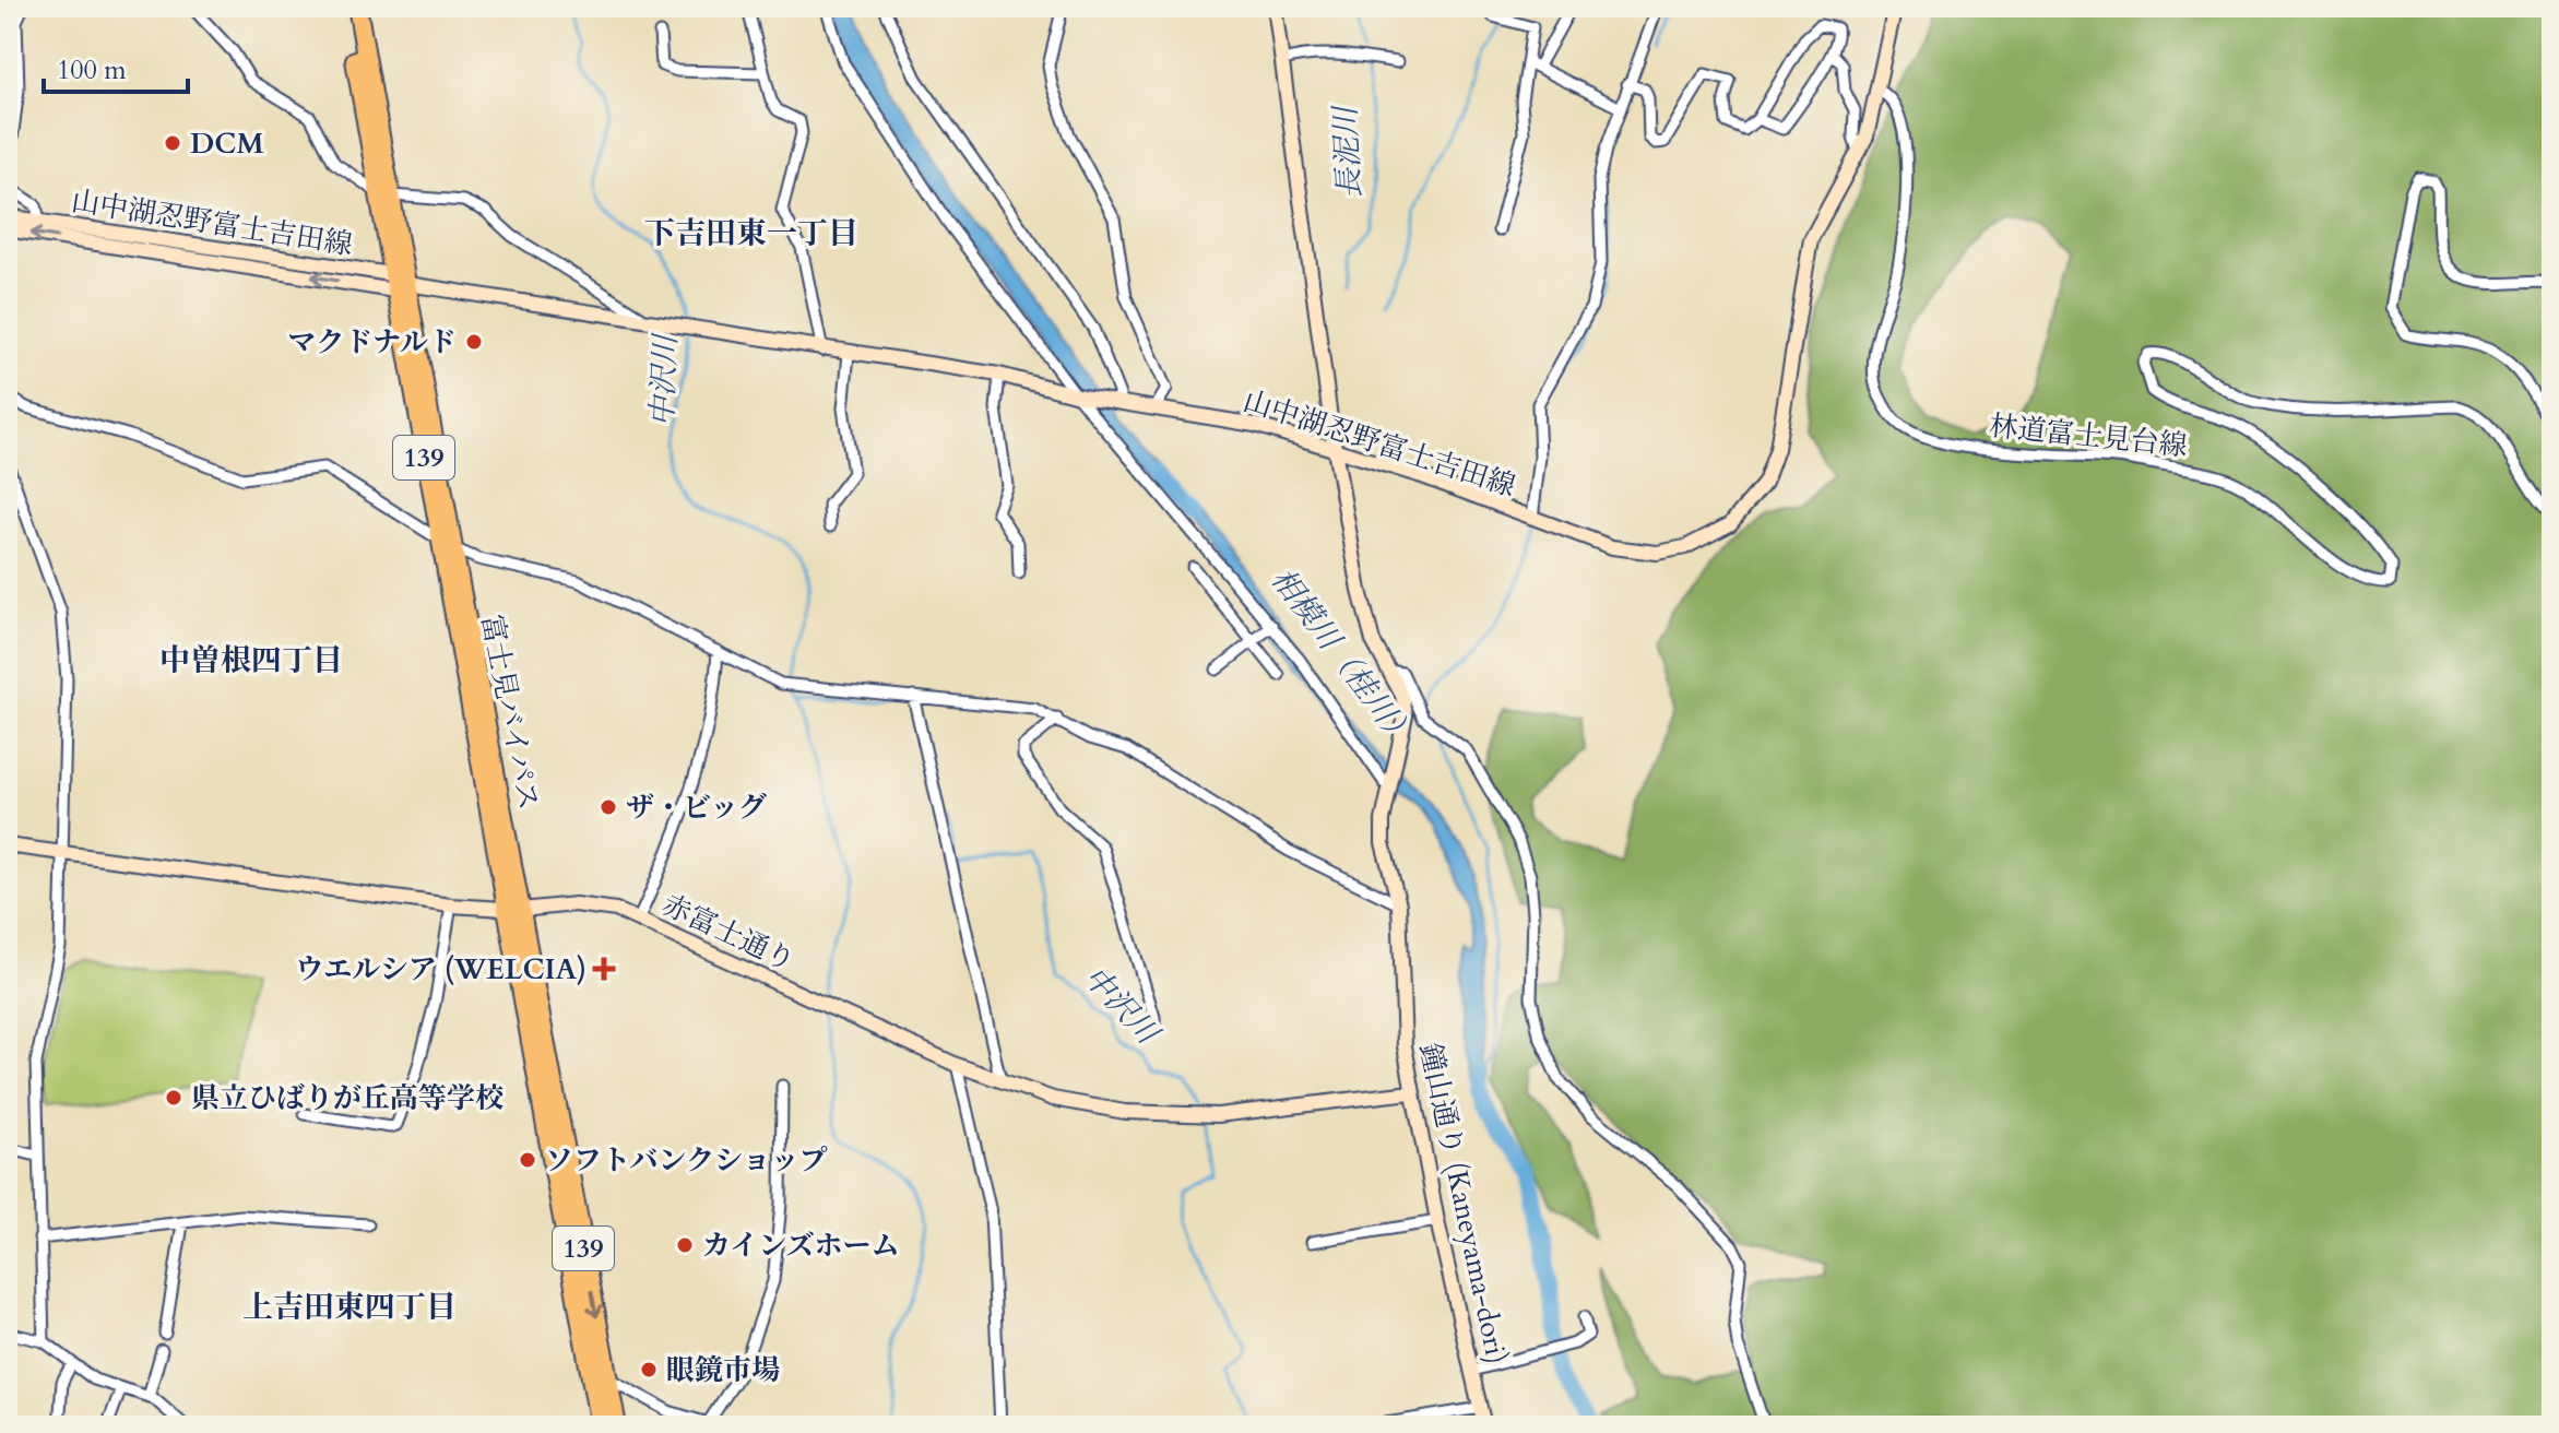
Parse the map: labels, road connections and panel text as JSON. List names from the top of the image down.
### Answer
{
  "streets": {
    "highway": ["139", "富士見バイパス"],
    "main road": ["山中湖忍野富士吉田線", "赤富士通り", "鐘山通り (Kaneyama-dori)"],
    "street": ["林道富士見台線"]
  },
  "crossings": [
    ["山中湖忍野富士吉田線", "林道富士見台線"],
    ["山中湖忍野富士吉田線", "富士見バイパス"],
    ["富士見バイパス", "赤富士通り"],
    ["赤富士通り", "鐘山通り (Kaneyama-dori)"]
  ],
  "districts": ["下吉田東一丁目", "中曽根四丁目", "上吉田東四丁目"],
  "water": ["長泥川", "中沢川", "相模川（桂川）"],
  "places": {
    "other": [
      "DCM",
      "マクドナルド",
      "ザ・ビッグ",
      "県立ひばりが丘高等学校",
      "ソフトバンクショップ",
      "カインズホーム",
      "眼鏡市場"
    ],
    "health": ["ウエルシア (WELCIA)"]
  },
  "scale_bar": "100 m"
}
